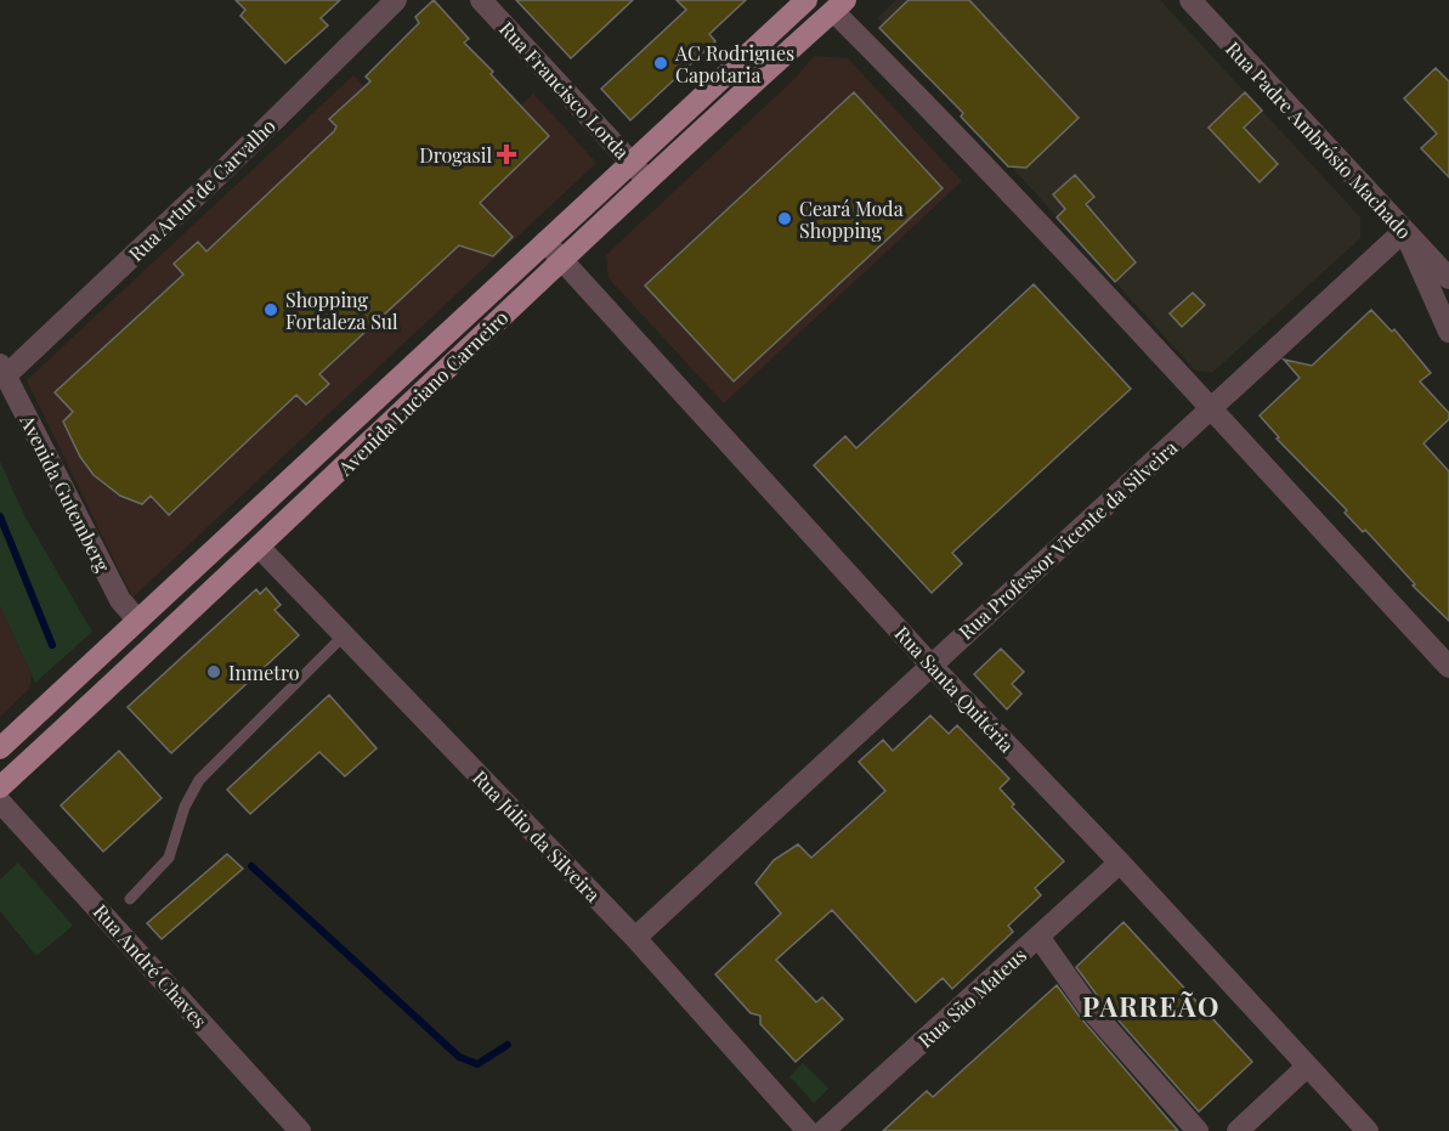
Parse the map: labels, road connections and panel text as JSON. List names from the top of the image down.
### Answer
{
  "streets": {
    "main road": ["Avenida Luciano Carneiro"],
    "street": [
      "Rua Francisco Lorda",
      "Rua Padre Ambrósio Machado",
      "Rua Artur de Carvalho",
      "Avenida Gutemberg",
      "Rua Professor Vicente da Silveira",
      "Rua Santa Quitéria",
      "Rua Júlio da Silveira",
      "Rua André Chaves",
      "Rua São Mateus"
    ]
  },
  "crossings": [
    ["Rua Francisco Lorda", "Avenida Luciano Carneiro"],
    ["Rua Padre Ambrósio Machado", "Rua Professor Vicente da Silveira"],
    ["Rua Artur de Carvalho", "Avenida Gutemberg"],
    ["Avenida Luciano Carneiro", "Avenida Gutemberg"],
    ["Avenida Luciano Carneiro", "Rua Santa Quitéria"],
    ["Avenida Luciano Carneiro", "Rua Júlio da Silveira"],
    ["Rua Professor Vicente da Silveira", "Rua Santa Quitéria"],
    ["Rua Professor Vicente da Silveira", "Rua Júlio da Silveira"],
    ["Rua Santa Quitéria", "Rua São Mateus"]
  ],
  "districts": ["PARREÃO"],
  "places": {
    "other": [
      "AC Rodrigues Capotaria",
      "Ceará Moda Shopping",
      "Shopping Fortaleza Sul",
      "Inmetro"
    ],
    "health": ["Drogasil"]
  }
}
